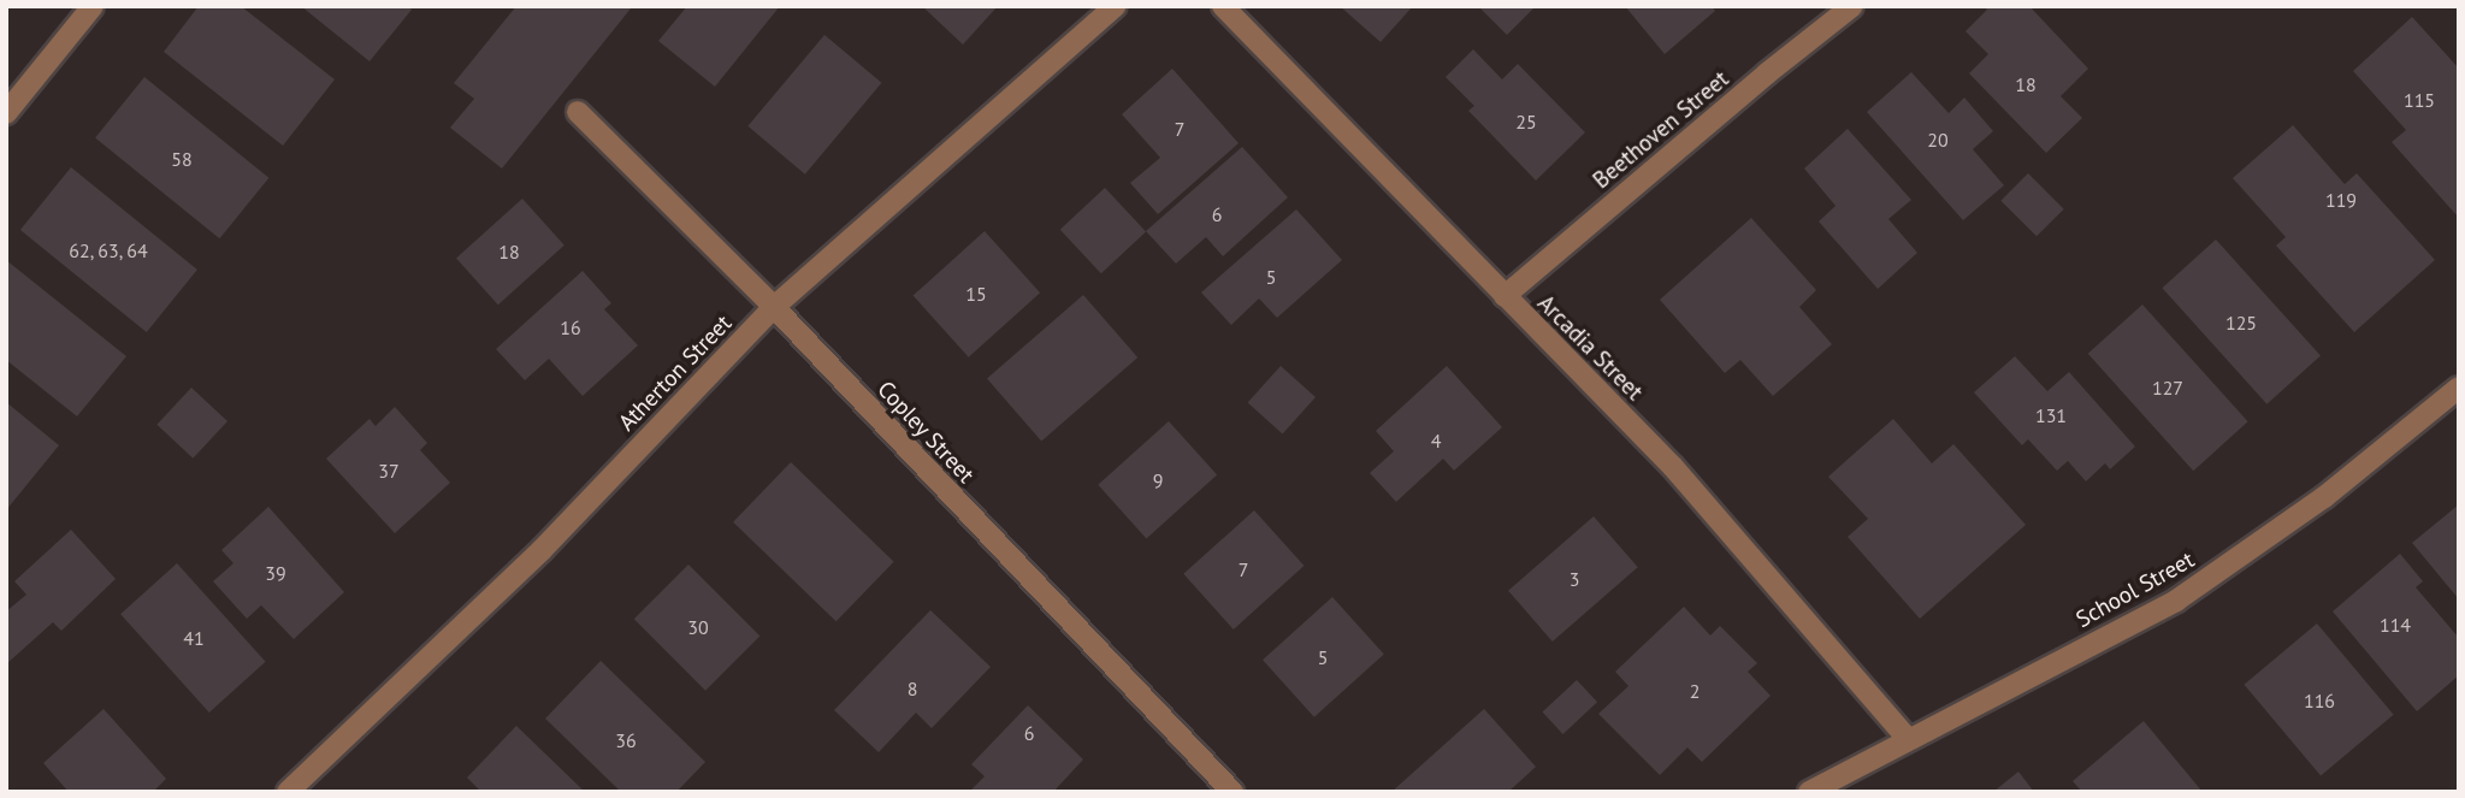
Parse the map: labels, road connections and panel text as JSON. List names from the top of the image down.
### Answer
{
  "streets": {
    "street": [
      "Beethoven Street",
      "Arcadia Street",
      "Atherton Street",
      "Copley Street",
      "School Street"
    ]
  },
  "crossings": [
    ["Beethoven Street", "Arcadia Street"],
    ["Arcadia Street", "School Street"],
    ["Atherton Street", "Copley Street"]
  ],
  "house_numbers": [
    "18",
    "115",
    "25",
    "7",
    "20",
    "58",
    "119",
    "6",
    "62, 63, 64",
    "18",
    "5",
    "15",
    "125",
    "16",
    "127",
    "131",
    "4",
    "37",
    "9",
    "7",
    "39",
    "3",
    "114",
    "30",
    "41",
    "5",
    "8",
    "2",
    "116",
    "6",
    "36"
  ]
}
